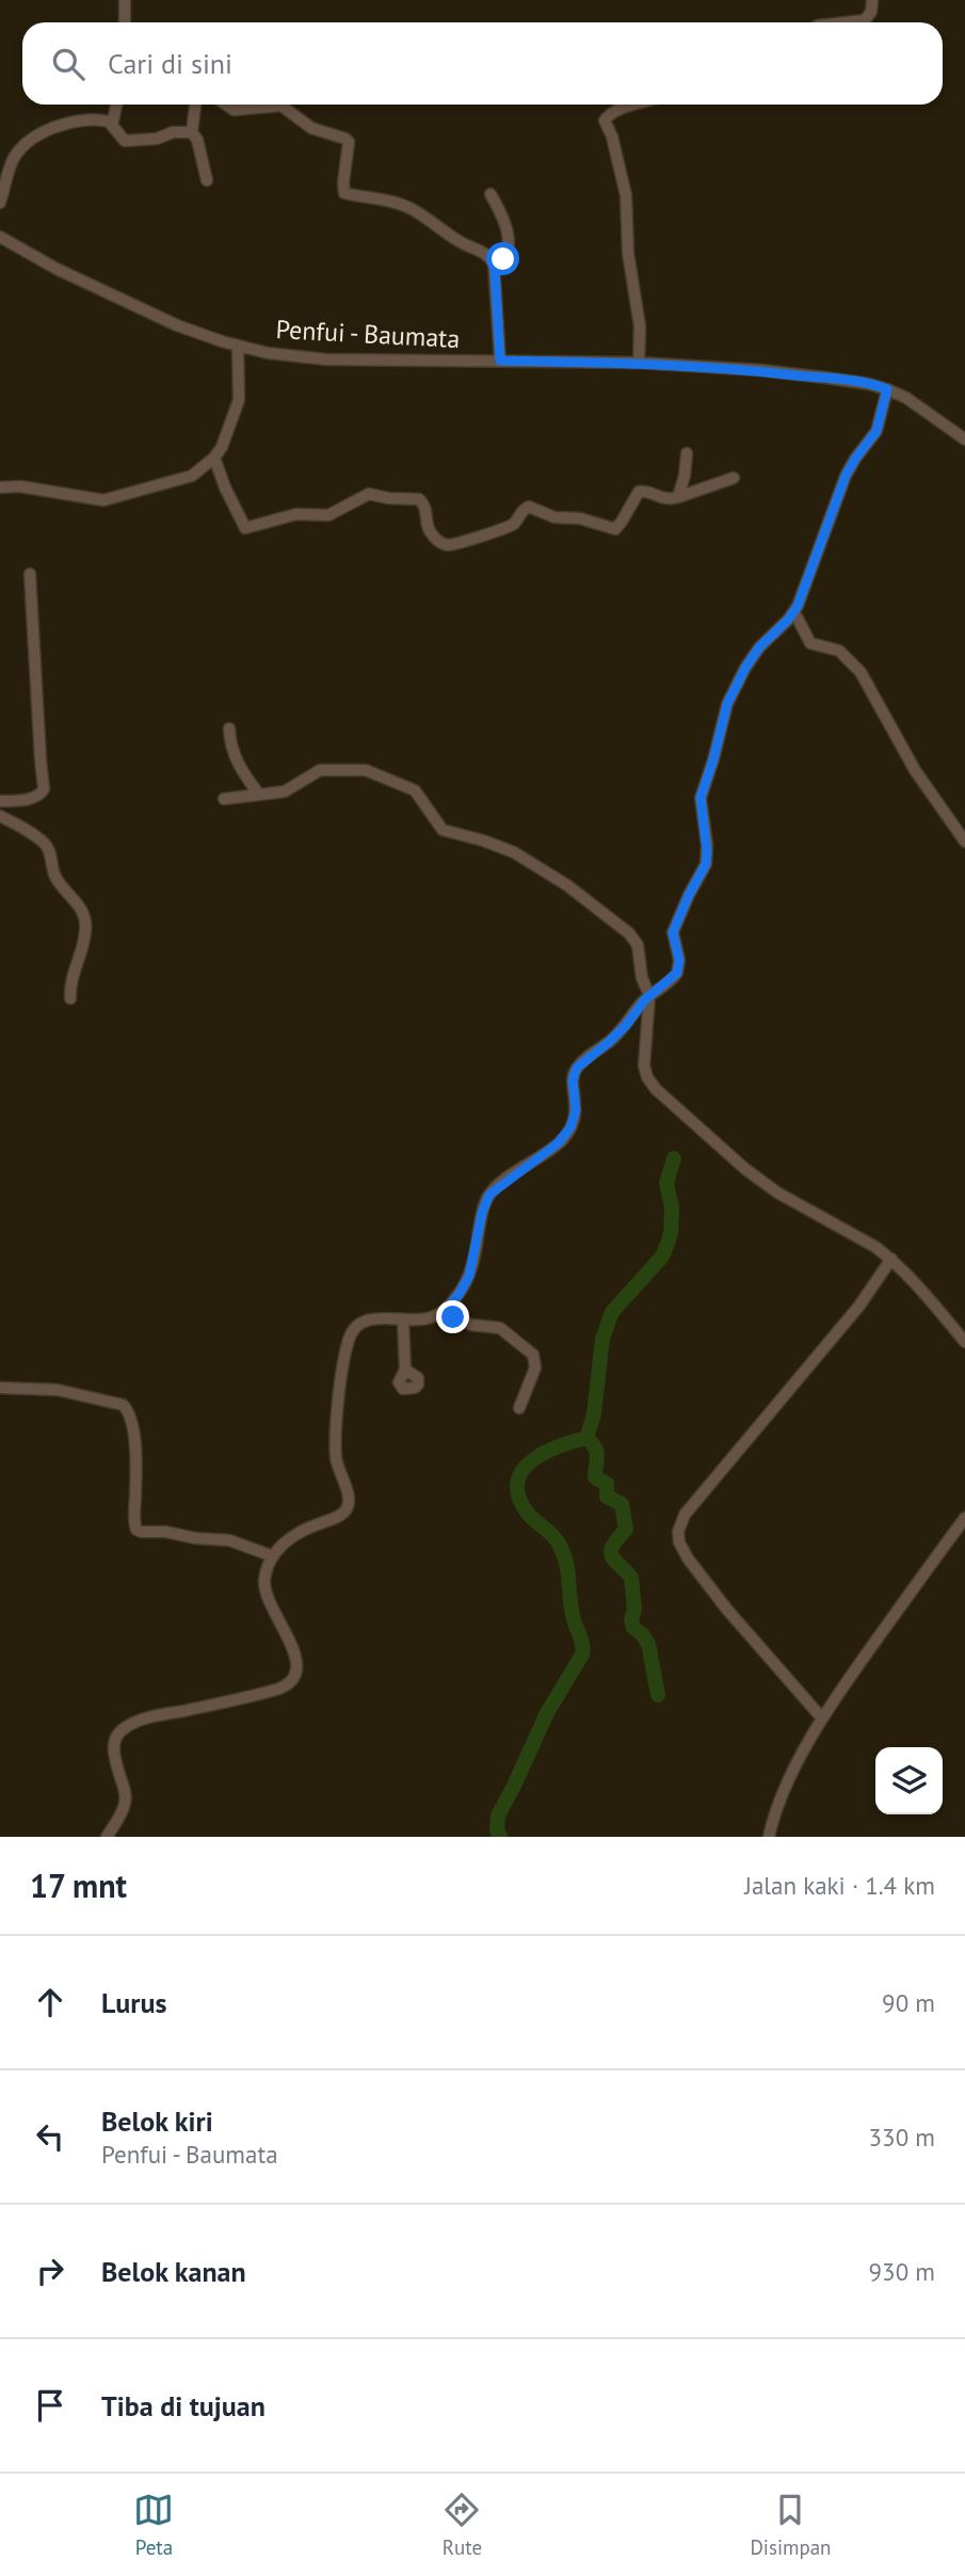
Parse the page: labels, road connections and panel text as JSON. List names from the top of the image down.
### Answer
{
  "streets": {
    "street": ["Penfui - Baumata"]
  },
  "page": {
    "search": "Cari di sini",
    "heading": ["17 mnt", "Jalan kaki · 1.4 km"],
    "list": [
      ["Lurus", "90 m"],
      ["Belok kiri", "Penfui - Baumata", "330 m"],
      ["Belok kanan", "930 m"],
      "Tiba di tujuan"
    ],
    "nav": ["Peta", "Rute", "Disimpan"]
  }
}
